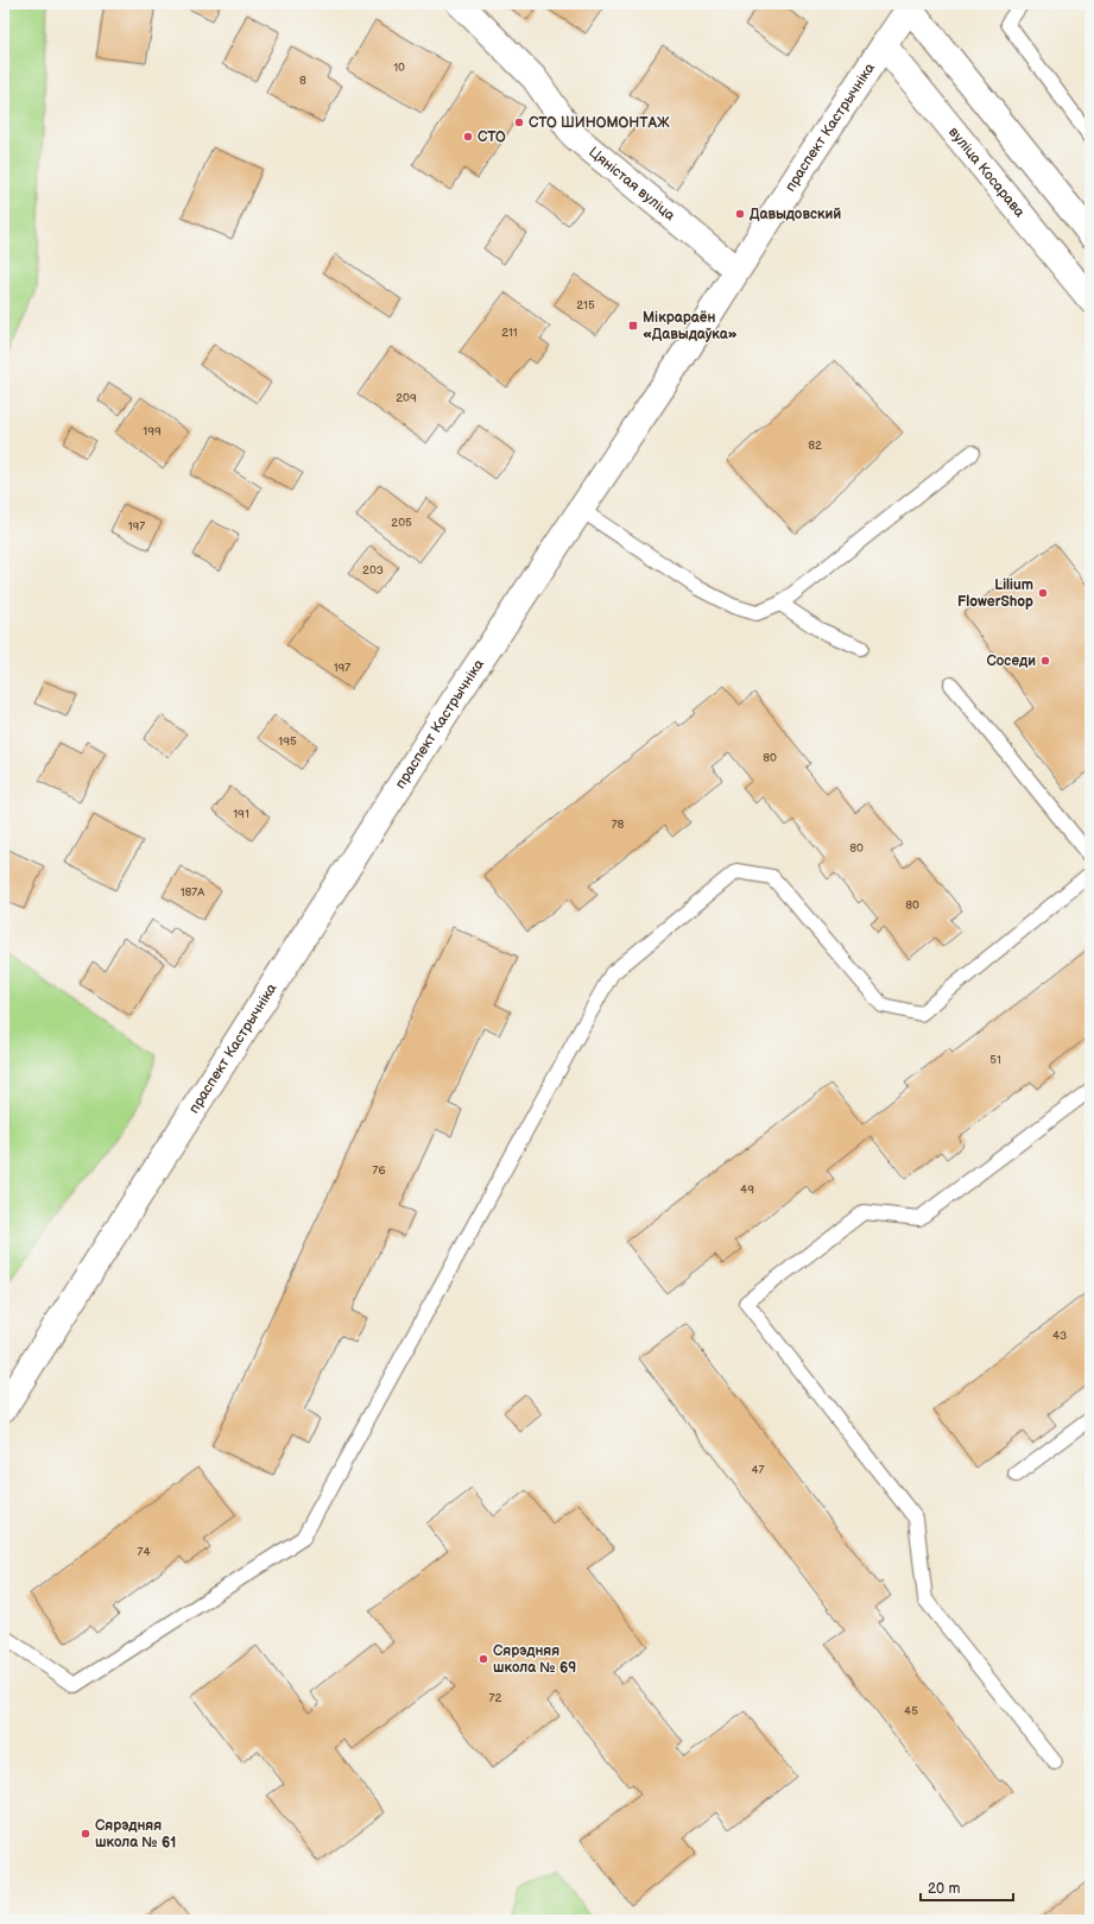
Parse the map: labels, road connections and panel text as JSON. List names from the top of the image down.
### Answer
{
  "streets": {
    "main road": ["праспект Кастрычніка", "вуліца Косарава", "Цяністая вуліца"]
  },
  "crossings": [
    ["праспект Кастрычніка", "вуліца Косарава"],
    ["праспект Кастрычніка", "Цяністая вуліца"]
  ],
  "places": {
    "other": [
      "СТО ШИНОМОНТАЖ",
      "СТО",
      "Давыдовский",
      "Lilium FlowerShop",
      "Соседи",
      "Сярэдняя школа № 69",
      "Сярэдняя школа № 61"
    ],
    "transit": ["Мікрараён «Давыдаўка»"]
  },
  "house_numbers": [
    "10",
    "8",
    "215",
    "211",
    "209",
    "199",
    "82",
    "205",
    "197",
    "203",
    "197",
    "195",
    "80",
    "191",
    "78",
    "80",
    "187А",
    "80",
    "51",
    "76",
    "49",
    "43",
    "47",
    "74",
    "72",
    "45"
  ],
  "scale_bar": "20 m"
}
